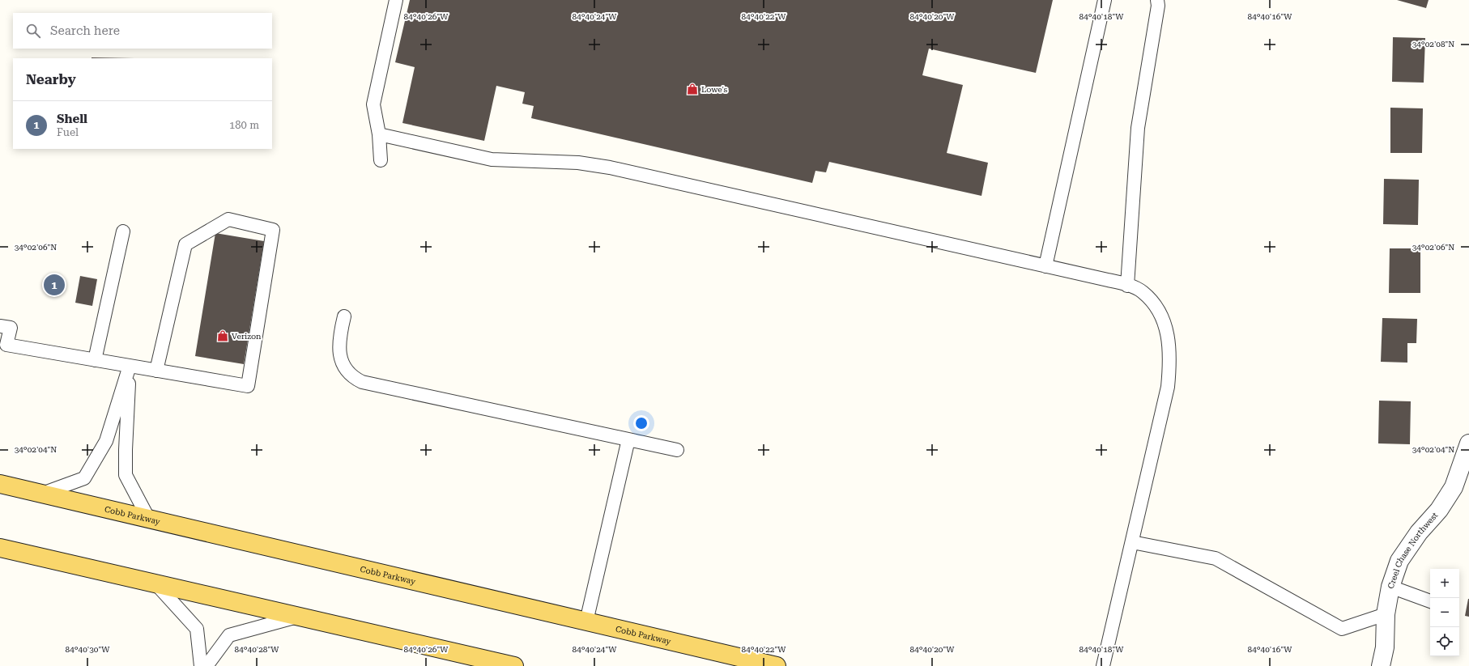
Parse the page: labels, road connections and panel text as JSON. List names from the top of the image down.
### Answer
{
  "streets": {
    "main road": ["Cobb Parkway"],
    "street": ["Creel Chase Northwest"]
  },
  "places": {
    "shop": ["Lowe's", "Verizon"]
  },
  "page": {
    "search": "Search here",
    "heading": "Nearby",
    "list": [
      {
        "mark": "1",
        "name": "Shell",
        "note": "Fuel",
        "value": "180 m"
      }
    ],
    "pins": "1",
    "map_buttons": ["+", "−"]
  },
  "coordinates": [
    "84°40'26\"W",
    "84°40'24\"W",
    "84°40'22\"W",
    "84°40'20\"W",
    "84°40'18\"W",
    "84°40'16\"W",
    "34°02'08\"N",
    "34°02'06\"N",
    "34°02'04\"N",
    "84°40'30\"W",
    "84°40'28\"W"
  ]
}
